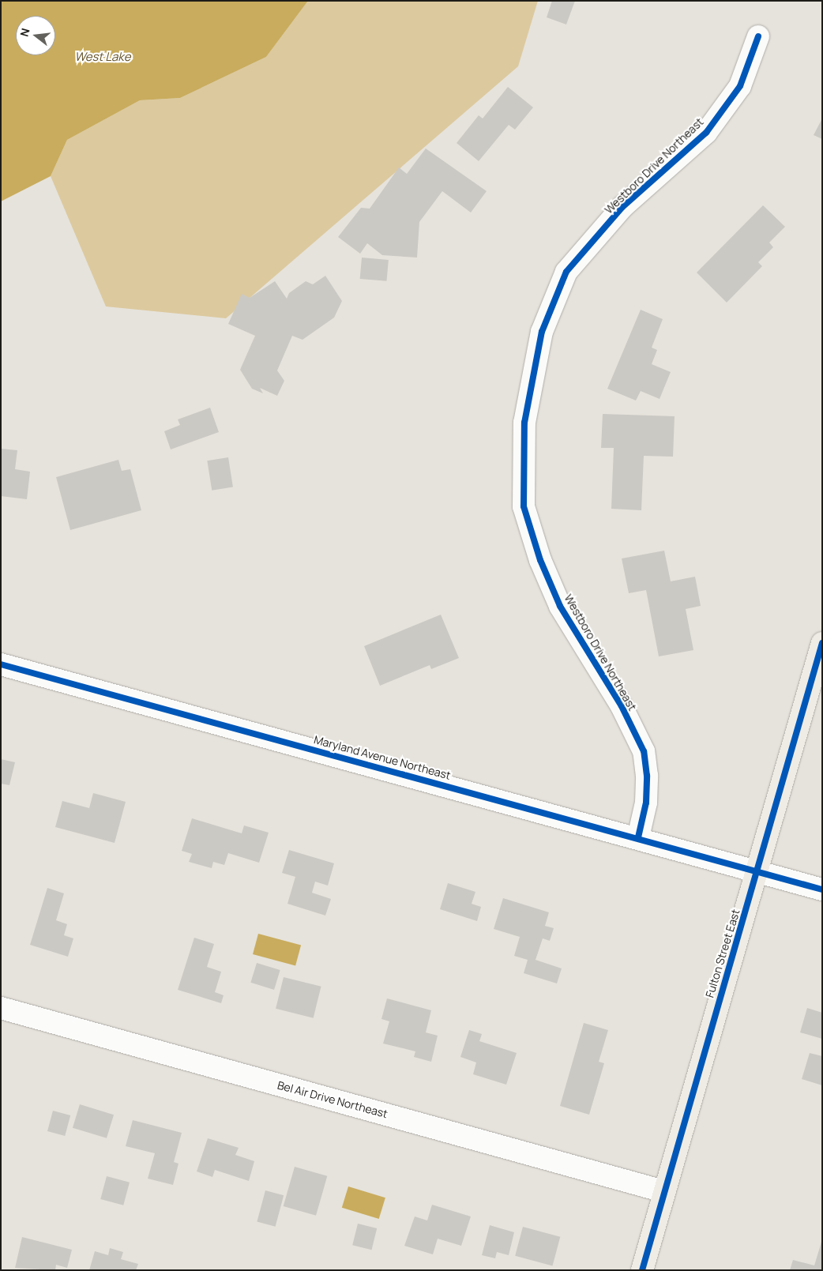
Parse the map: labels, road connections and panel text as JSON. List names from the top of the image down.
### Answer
{
  "streets": {
    "main road": ["Fulton Street East"],
    "street": ["Westboro Drive Northeast", "Maryland Avenue Northeast", "Bel Air Drive Northeast"]
  },
  "crossings": [
    ["Westboro Drive Northeast", "Maryland Avenue Northeast"],
    ["Maryland Avenue Northeast", "Fulton Street East"],
    ["Fulton Street East", "Bel Air Drive Northeast"]
  ],
  "water": ["West Lake"],
  "north": "left"
}
